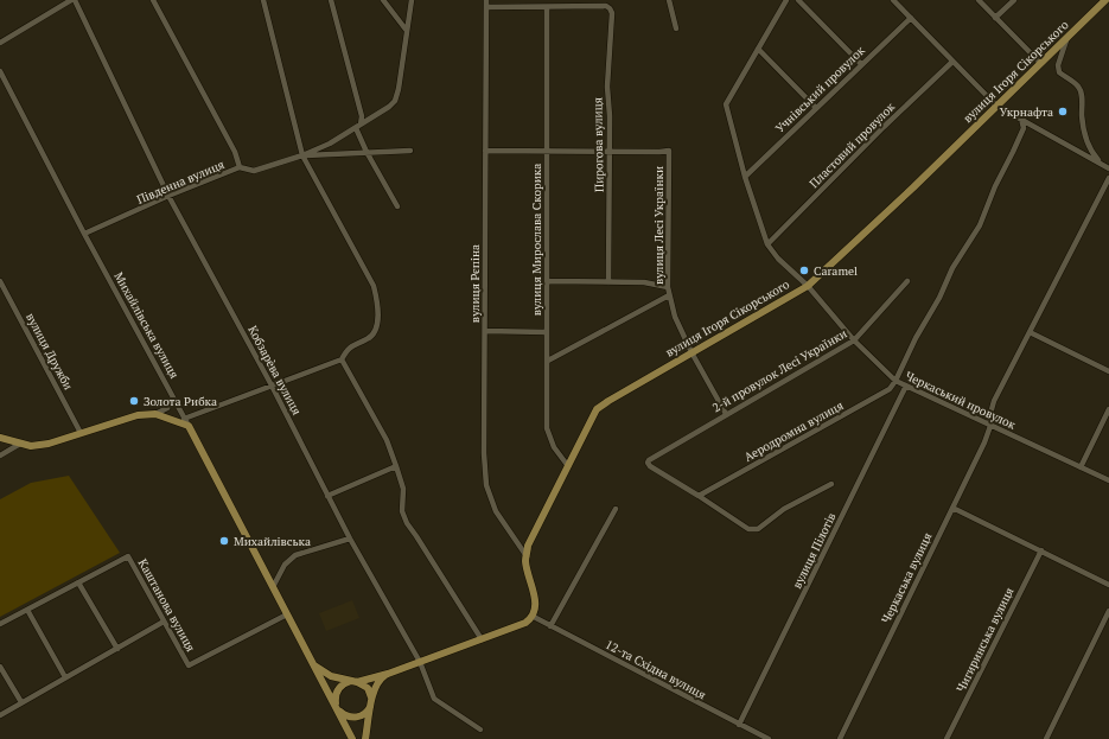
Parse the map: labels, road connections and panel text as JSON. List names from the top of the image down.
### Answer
{
  "streets": {
    "main road": ["вулиця Ігоря Сікорського", "Михайлівська вулиця"],
    "street": [
      "Учнівський провулок",
      "Пирогова вулиця",
      "Пластовий провулок",
      "Південна вулиця",
      "вулиця Лесі Українки",
      "вулиця Мирослава Скорика",
      "вулиця Рєпіна",
      "вулиця Дружби",
      "Кобзарèва вулиця",
      "2-й провулок Лесі Українки",
      "Черкаський провулок",
      "Аеродромна вулиця",
      "вулиця Пілотів",
      "Черкаська вулиця",
      "Каштанова вулиця",
      "Чигиринська вулиця",
      "12-та Східна вулиця"
    ]
  },
  "crossings": [
    ["вулиця Ігоря Сікорського", "вулиця Лесі Українки"],
    ["вулиця Ігоря Сікорського", "вулиця Мирослава Скорика"],
    ["вулиця Ігоря Сікорського", "вулиця Рєпіна"],
    ["вулиця Ігоря Сікорського", "Черкаський провулок"],
    ["вулиця Ігоря Сікорського", "12-та Східна вулиця"],
    ["Пирогова вулиця", "вулиця Лесі Українки"],
    ["Пирогова вулиця", "вулиця Мирослава Скорика"],
    ["Південна вулиця", "Михайлівська вулиця"],
    ["Південна вулиця", "Кобзарèва вулиця"],
    ["вулиця Лесі Українки", "2-й провулок Лесі Українки"],
    ["Михайлівська вулиця", "Каштанова вулиця"],
    ["2-й провулок Лесі Українки", "Черкаський провулок"],
    ["2-й провулок Лесі Українки", "Аеродромна вулиця"],
    ["Черкаський провулок", "Аеродромна вулиця"],
    ["Черкаський провулок", "вулиця Пілотів"],
    ["Черкаський провулок", "Черкаська вулиця"],
    ["вулиця Пілотів", "12-та Східна вулиця"]
  ],
  "places": [
    "Укрнафта",
    "Caramel",
    "Золота Рибка",
    "Михайлівська"
  ]
}
